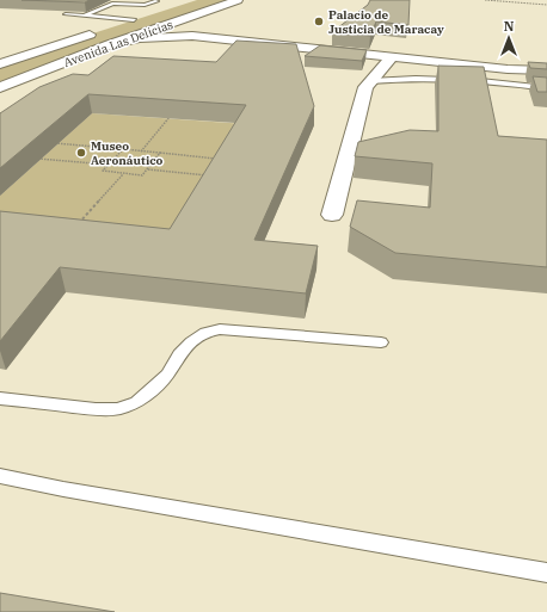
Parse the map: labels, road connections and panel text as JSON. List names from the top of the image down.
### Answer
{
  "streets": {
    "street": ["Avenida Las Delicias"]
  },
  "places": ["Palacio de Justicia de Maracay", "Museo Aeronáutico"],
  "north": "top"
}
